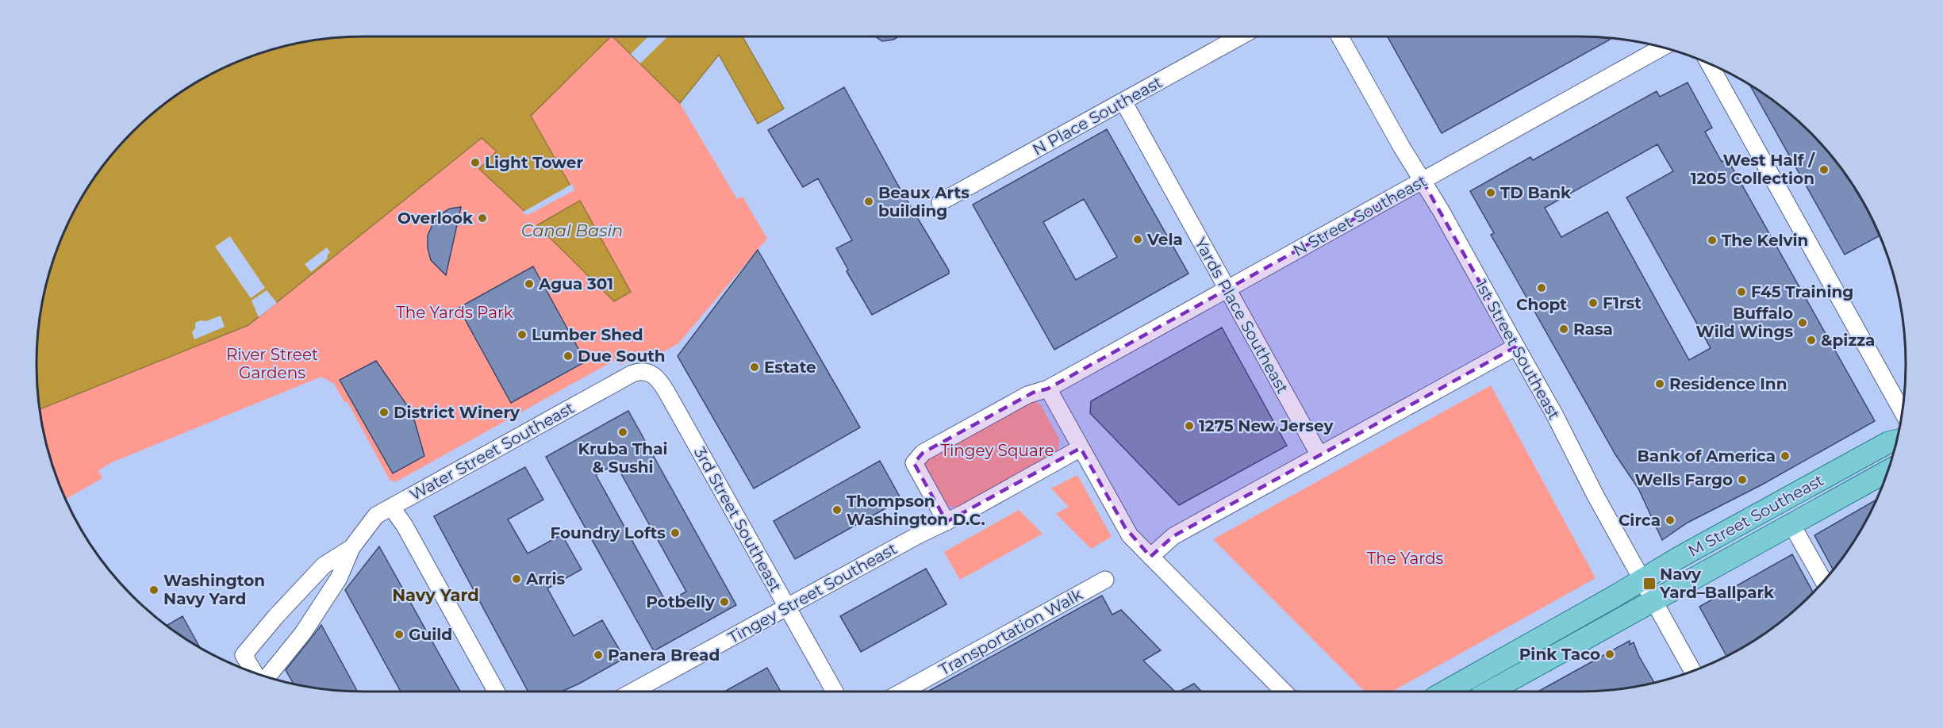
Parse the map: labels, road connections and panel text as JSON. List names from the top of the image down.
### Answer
{
  "streets": {
    "main road": ["M Street Southeast"],
    "street": [
      "N Place Southeast",
      "N Street Southeast",
      "Yards Place Southeast",
      "1st Street Southeast",
      "Water Street Southeast",
      "3rd Street Southeast",
      "Tingey Street Southeast",
      "Transportation Walk"
    ]
  },
  "crossings": [
    ["N Place Southeast", "Yards Place Southeast"],
    ["N Street Southeast", "Yards Place Southeast"],
    ["N Street Southeast", "1st Street Southeast"],
    ["N Street Southeast", "Tingey Street Southeast"],
    ["1st Street Southeast", "M Street Southeast"],
    ["Water Street Southeast", "3rd Street Southeast"],
    ["3rd Street Southeast", "Tingey Street Southeast"]
  ],
  "districts": ["Navy Yard"],
  "water": ["Canal Basin"],
  "parks": [
    "The Yards Park",
    "River Street Gardens",
    "Tingey Square",
    "The Yards"
  ],
  "places": {
    "other": [
      "Light Tower",
      "West Half / 1205 Collection",
      "TD Bank",
      "Beaux Arts building",
      "Overlook",
      "Vela",
      "The Kelvin",
      "Agua 301",
      "Chopt",
      "F45 Training",
      "F1rst",
      "Buffalo Wild Wings",
      "Rasa",
      "Lumber Shed",
      "&pizza",
      "Due South",
      "Estate",
      "Residence Inn",
      "District Winery",
      "1275 New Jersey",
      "Kruba Thai & Sushi",
      "Bank of America",
      "Wells Fargo",
      "Thompson Washington D.C.",
      "Circa",
      "Foundry Lofts",
      "Arris",
      "Washington Navy Yard",
      "Potbelly",
      "Guild",
      "Pink Taco",
      "Panera Bread"
    ],
    "transit": ["Navy Yard–Ballpark"]
  }
}
